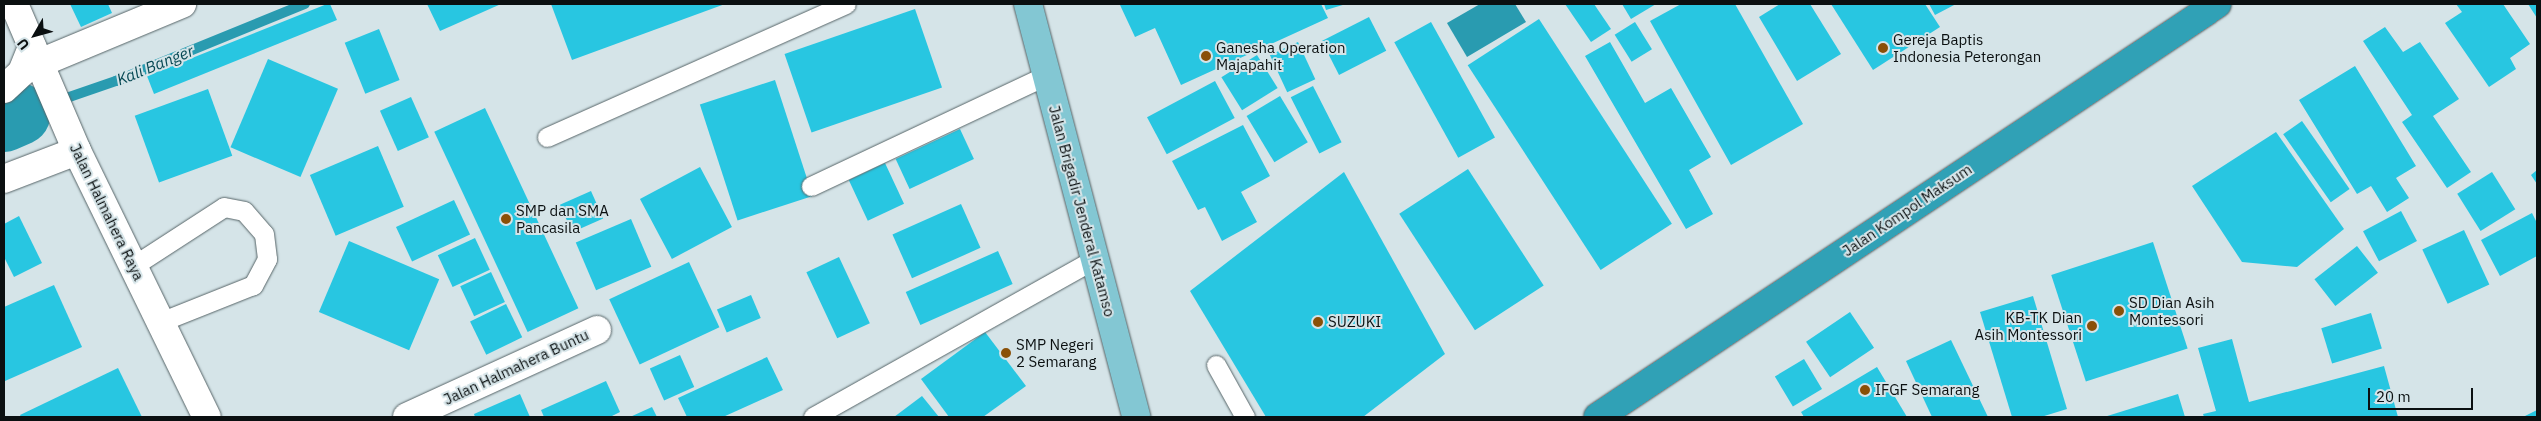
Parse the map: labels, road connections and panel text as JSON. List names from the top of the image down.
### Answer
{
  "streets": {
    "highway": ["Jalan Kompol Maksum"],
    "main road": ["Jalan Brigadir Jenderal Katamso"],
    "street": ["Jalan Halmahera Raya", "Jalan Halmahera Buntu"]
  },
  "water": ["Kali Banger"],
  "places": [
    "Gereja Baptis Indonesia Peterongan",
    "Ganesha Operation Majapahit",
    "SMP dan SMA Pancasila",
    "SD Dian Asih Montessori",
    "SUZUKI",
    "KB-TK Dian Asih Montessori",
    "SMP Negeri 2 Semarang",
    "IFGF Semarang"
  ],
  "scale_bar": "20 m",
  "north": "bottom left"
}
